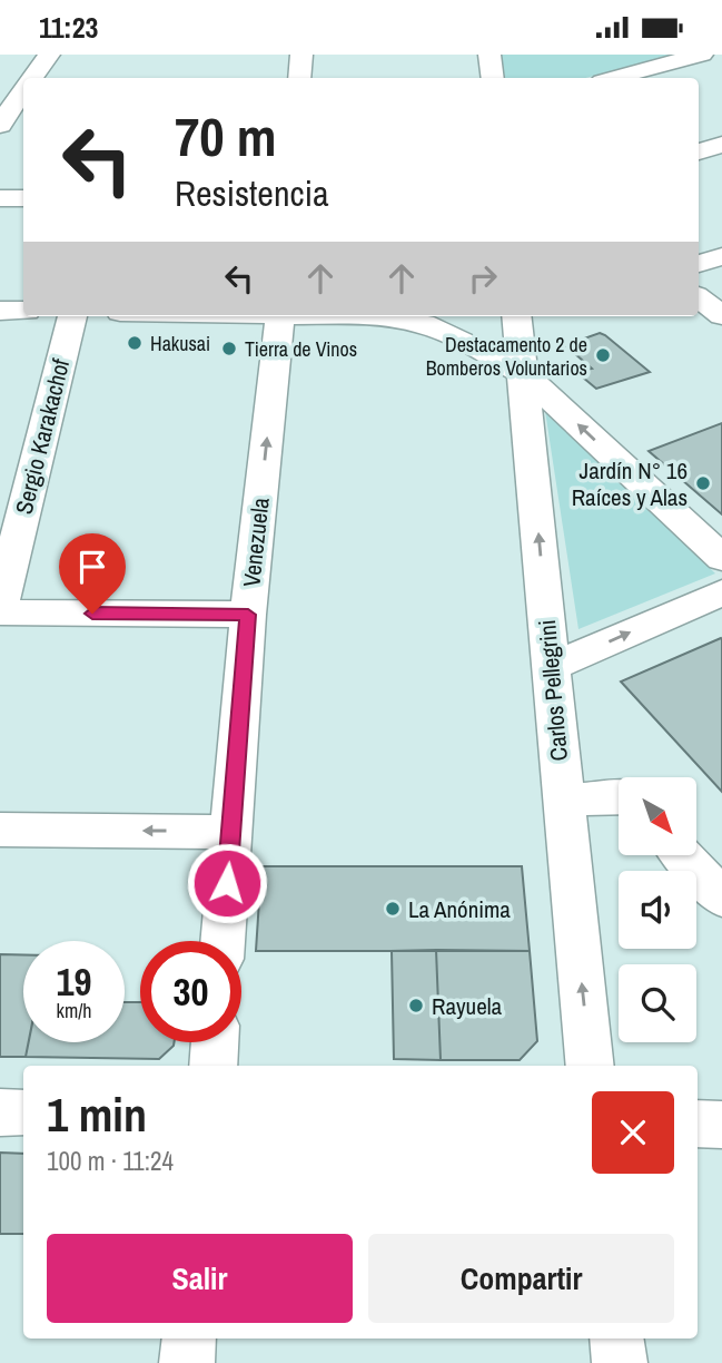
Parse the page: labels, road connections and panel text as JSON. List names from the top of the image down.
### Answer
{
  "streets": {
    "street": ["Sergio Karakachof", "Venezuela", "Carlos Pellegrini"]
  },
  "one_way": ["Venezuela", "Carlos Pellegrini"],
  "places": [
    "Hakusai",
    "Tierra de Vinos",
    "Destacamento 2 de Bomberos Voluntarios",
    "Jardín N° 16 Raíces y Alas",
    "La Anónima",
    "Rayuela"
  ],
  "north": "bottom right",
  "page": {
    "status": "11:23",
    "turn": ["70 m", "Resistencia"],
    "speed": "19 km/h",
    "limit": "30",
    "heading": ["1 min", "100 m · 11:24"],
    "buttons": ["Salir", "Compartir"]
  }
}
